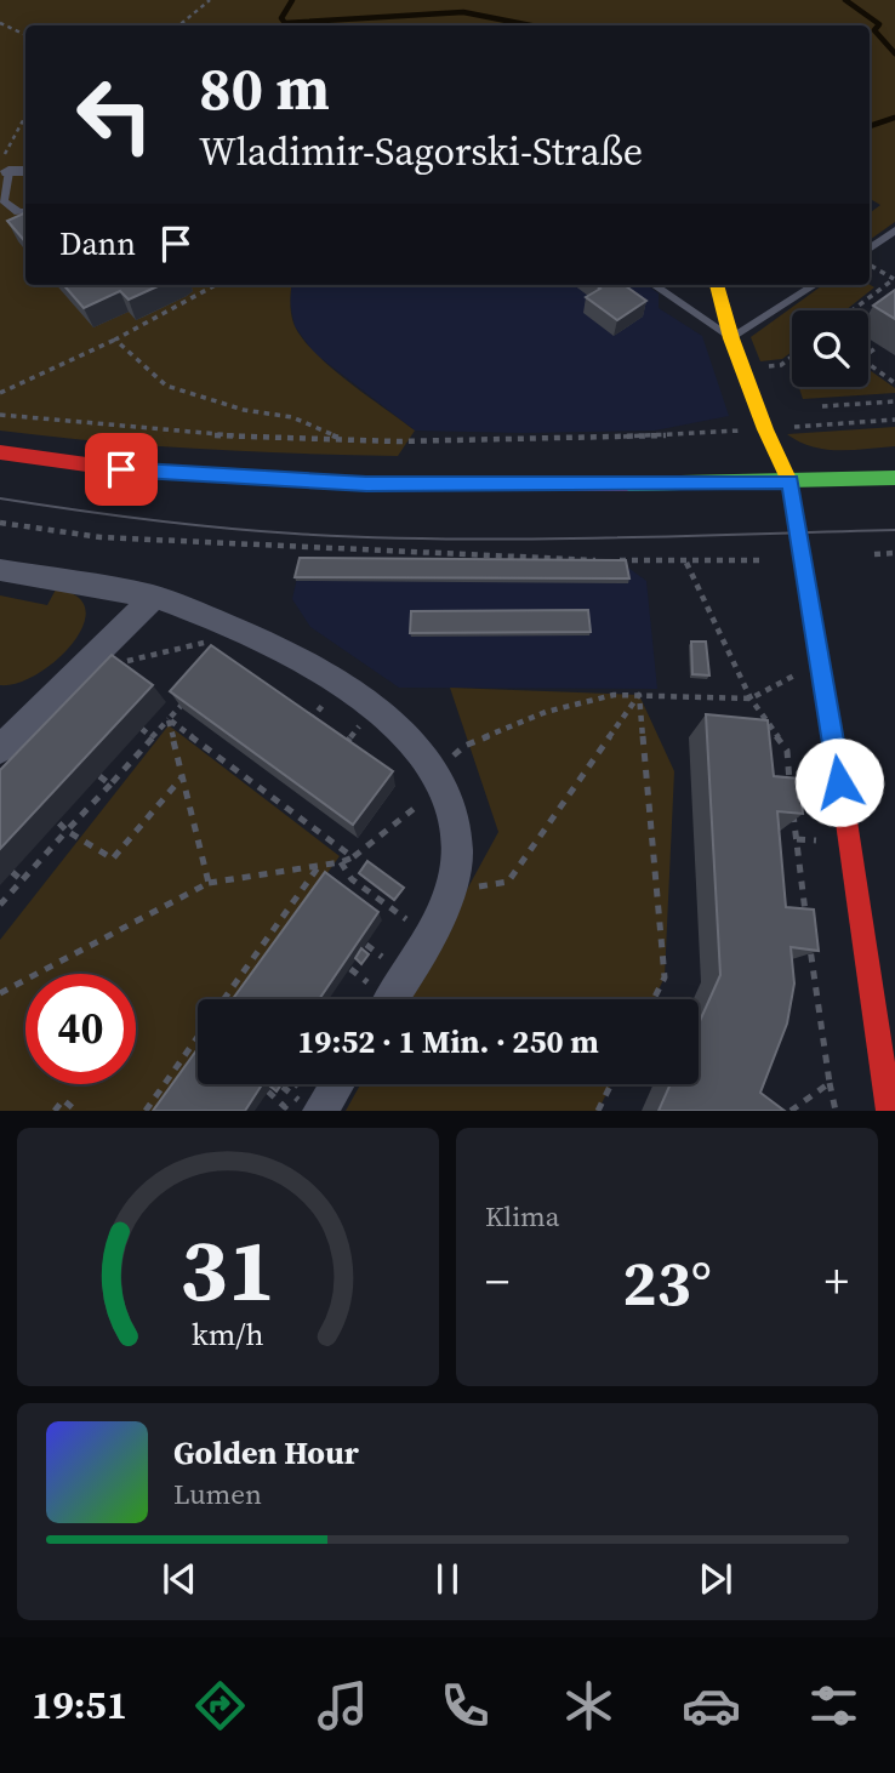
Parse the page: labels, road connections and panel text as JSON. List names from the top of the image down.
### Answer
{
  "page": {
    "turn": ["80 m", "Wladimir-Sagorski-Straße"],
    "then": "Dann",
    "limit": "40",
    "trip": "19:52 · 1 Min. · 250 m",
    "tile": "Klima",
    "heat": ["−", "23°", "+"],
    "song": ["Golden Hour", "Lumen"],
    "tabs": "19:51",
    "gauge": ["31", "km/h"]
  }
}
